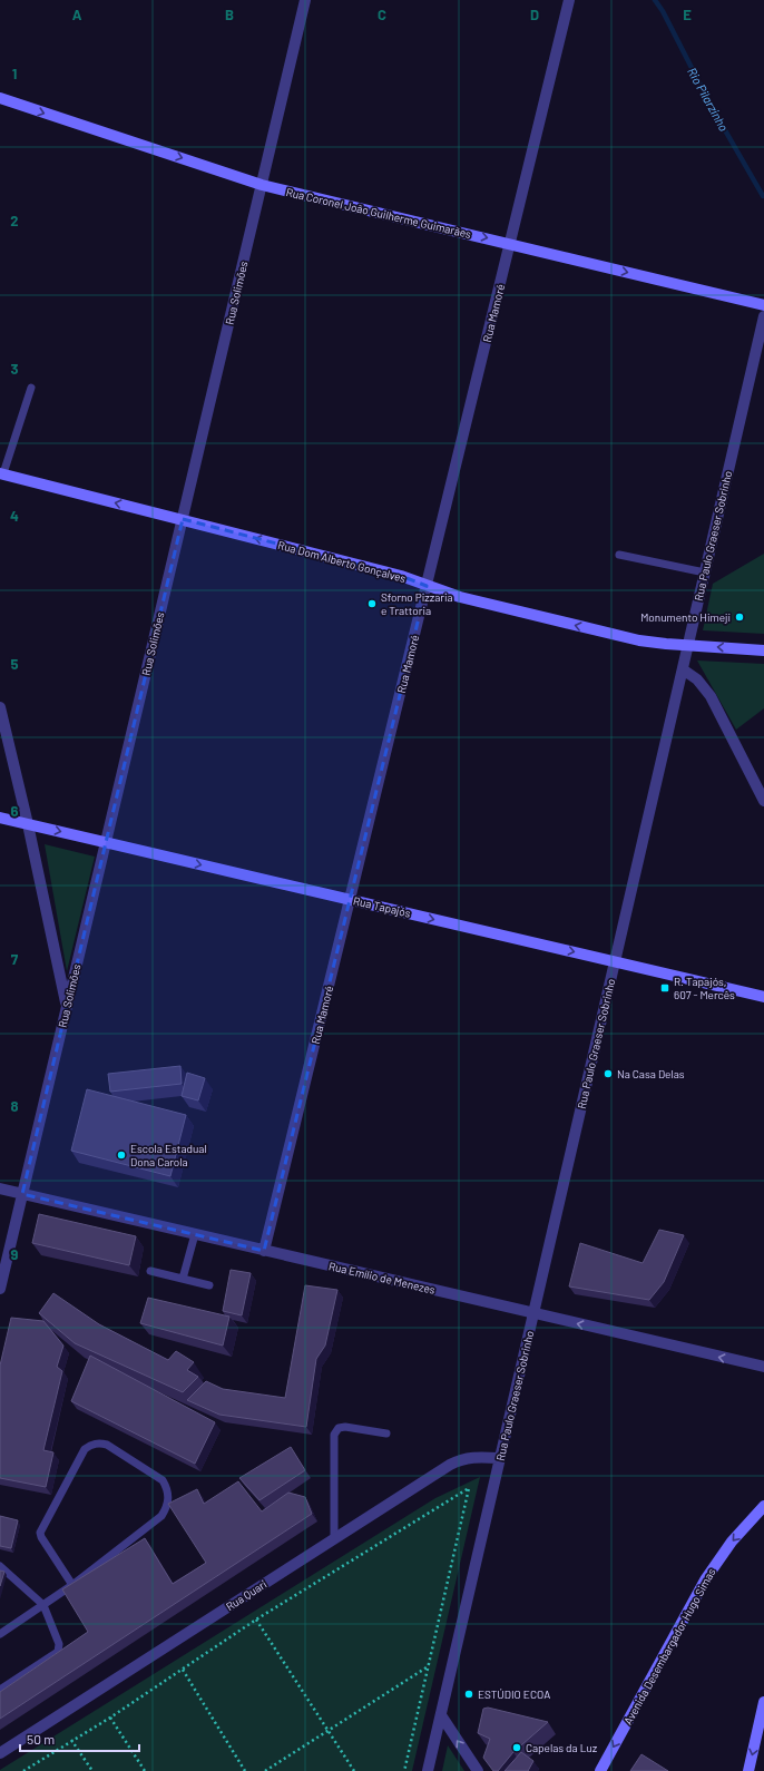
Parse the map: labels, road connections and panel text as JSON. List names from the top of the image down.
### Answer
{
  "streets": {
    "main road": [
      "Rua Coronel João Guilherme Guimarães",
      "Rua Dom Alberto Gonçalves",
      "Rua Tapajós",
      "Avenida Desembargador Hugo Simas"
    ],
    "street": [
      "Rua Solimões",
      "Rua Mamoré",
      "Rua Paulo Graeser Sobrinho",
      "Rua Emílio de Menezes",
      "Rua Quari"
    ]
  },
  "crossings": [
    ["Rua Coronel João Guilherme Guimarães", "Rua Solimões"],
    ["Rua Coronel João Guilherme Guimarães", "Rua Mamoré"],
    ["Rua Solimões", "Rua Dom Alberto Gonçalves"],
    ["Rua Solimões", "Rua Tapajós"],
    ["Rua Solimões", "Rua Emílio de Menezes"],
    ["Rua Mamoré", "Rua Dom Alberto Gonçalves"],
    ["Rua Mamoré", "Rua Tapajós"],
    ["Rua Mamoré", "Rua Emílio de Menezes"],
    ["Rua Paulo Graeser Sobrinho", "Rua Dom Alberto Gonçalves"],
    ["Rua Paulo Graeser Sobrinho", "Rua Tapajós"],
    ["Rua Paulo Graeser Sobrinho", "Rua Emílio de Menezes"],
    ["Rua Paulo Graeser Sobrinho", "Rua Quari"]
  ],
  "one_way": [
    "Rua Coronel João Guilherme Guimarães",
    "Rua Dom Alberto Gonçalves",
    "Rua Tapajós",
    "Avenida Desembargador Hugo Simas"
  ],
  "water": ["Rio Pilarzinho"],
  "places": {
    "other": [
      "Sforno Pizzaria e Trattoria",
      "Monumento Himeji",
      "Na Casa Delas",
      "Escola Estadual Dona Carola",
      "ESTÚDIO ECOA",
      "Capelas da Luz"
    ],
    "transit": ["R. Tapajós, 607 - Mercês"]
  },
  "scale_bar": "50 m",
  "grid": {
    "columns": [
      "A",
      "B",
      "C",
      "D",
      "E"
    ],
    "rows": [
      "1",
      "2",
      "3",
      "4",
      "5",
      "6",
      "7",
      "8",
      "9"
    ]
  }
}
